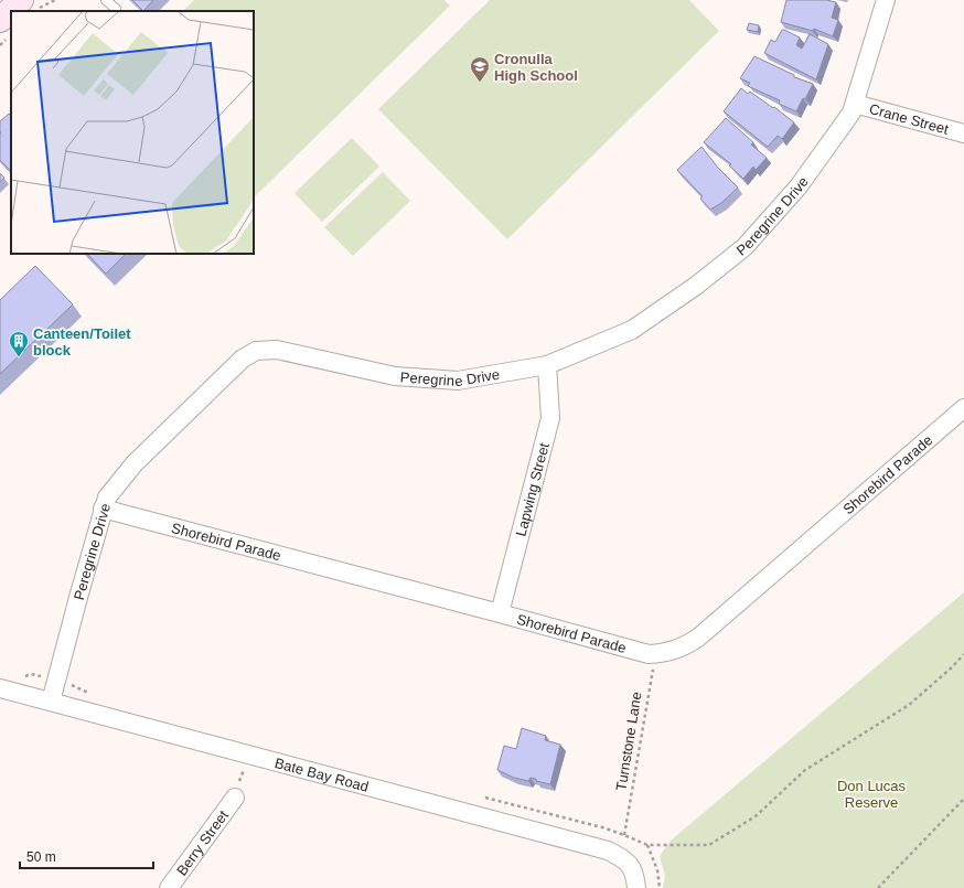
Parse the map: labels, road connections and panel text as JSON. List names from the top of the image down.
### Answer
{
  "streets": {
    "street": [
      "Crane Street",
      "Peregrine Drive",
      "Shorebird Parade",
      "Lapwing Street",
      "Bate Bay Road",
      "Berry Street"
    ],
    "path": ["Turnstone Lane"]
  },
  "crossings": [
    ["Crane Street", "Peregrine Drive"],
    ["Peregrine Drive", "Shorebird Parade"],
    ["Peregrine Drive", "Lapwing Street"],
    ["Peregrine Drive", "Bate Bay Road"],
    ["Shorebird Parade", "Lapwing Street"],
    ["Shorebird Parade", "Turnstone Lane"]
  ],
  "parks": ["Don Lucas Reserve"],
  "places": {
    "school or university": ["Cronulla High School"],
    "building": ["Canteen/Toilet block"]
  },
  "scale_bar": "50 m"
}
